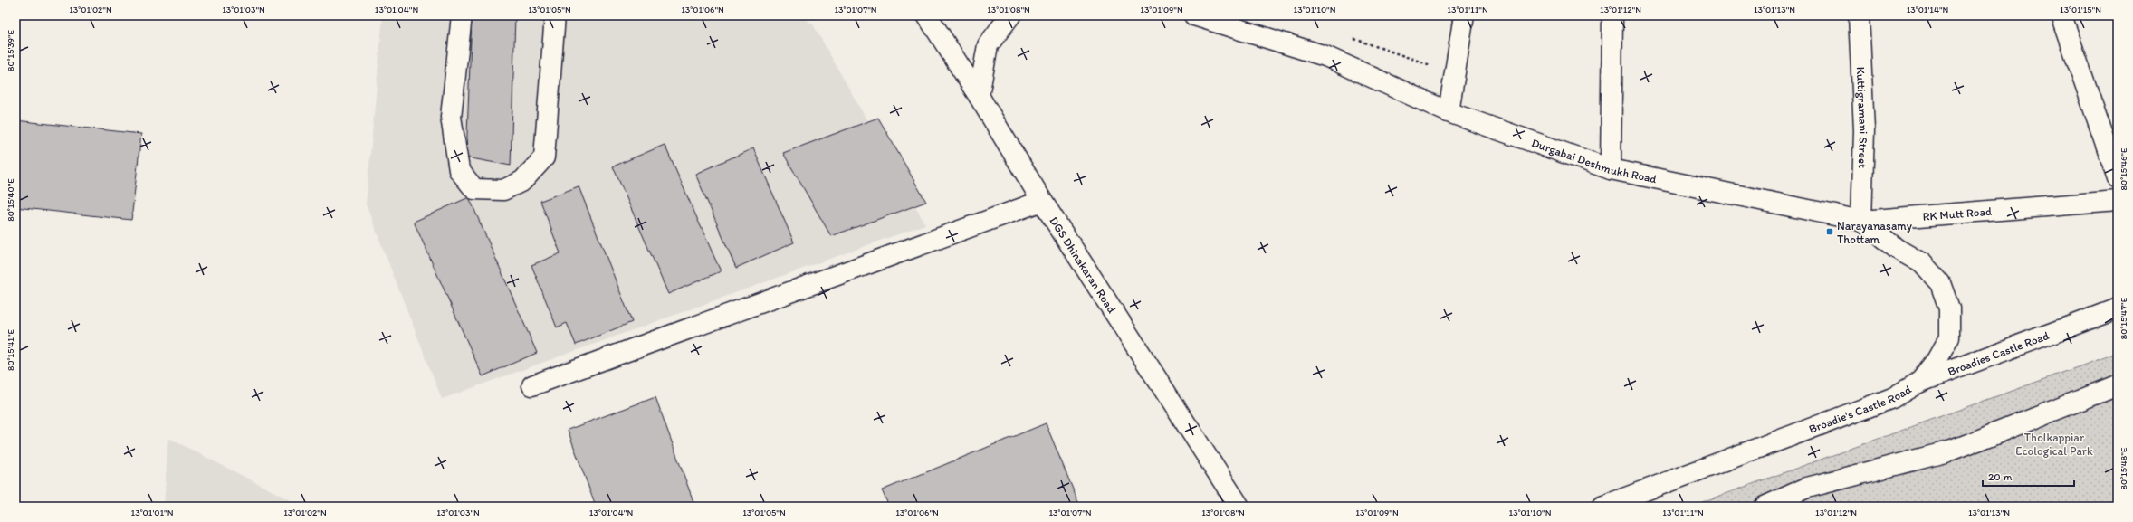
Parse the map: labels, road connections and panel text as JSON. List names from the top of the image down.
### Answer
{
  "streets": {
    "main road": [
      "Kuttigramani Street",
      "Durgabai Deshmukh Road",
      "RK Mutt Road",
      "DGS Dhinakaran Road",
      "Broadies Castle Road",
      "Broadie's Castle Road"
    ]
  },
  "crossings": [
    ["Kuttigramani Street", "Durgabai Deshmukh Road"],
    ["Kuttigramani Street", "RK Mutt Road"],
    ["Kuttigramani Street", "Broadie's Castle Road"],
    ["Durgabai Deshmukh Road", "RK Mutt Road"],
    ["Durgabai Deshmukh Road", "Broadie's Castle Road"],
    ["RK Mutt Road", "Broadie's Castle Road"],
    ["Broadies Castle Road", "Broadie's Castle Road"]
  ],
  "parks": ["Tholkappiar Ecological Park"],
  "places": {
    "transit": ["Narayanasamy Thottam"]
  },
  "scale_bar": "20 m",
  "coordinates": [
    "13°01'02\"N",
    "13°01'03\"N",
    "13°01'04\"N",
    "13°01'05\"N",
    "13°01'06\"N",
    "13°01'07\"N",
    "13°01'08\"N",
    "13°01'09\"N",
    "13°01'10\"N",
    "13°01'11\"N",
    "13°01'12\"N",
    "13°01'13\"N",
    "13°01'14\"N",
    "13°01'15\"N",
    "80°15'39\"E",
    "80°15'46\"E",
    "80°15'40\"E",
    "80°15'47\"E",
    "80°15'41\"E",
    "80°15'48\"E",
    "13°01'01\"N"
  ]
}
